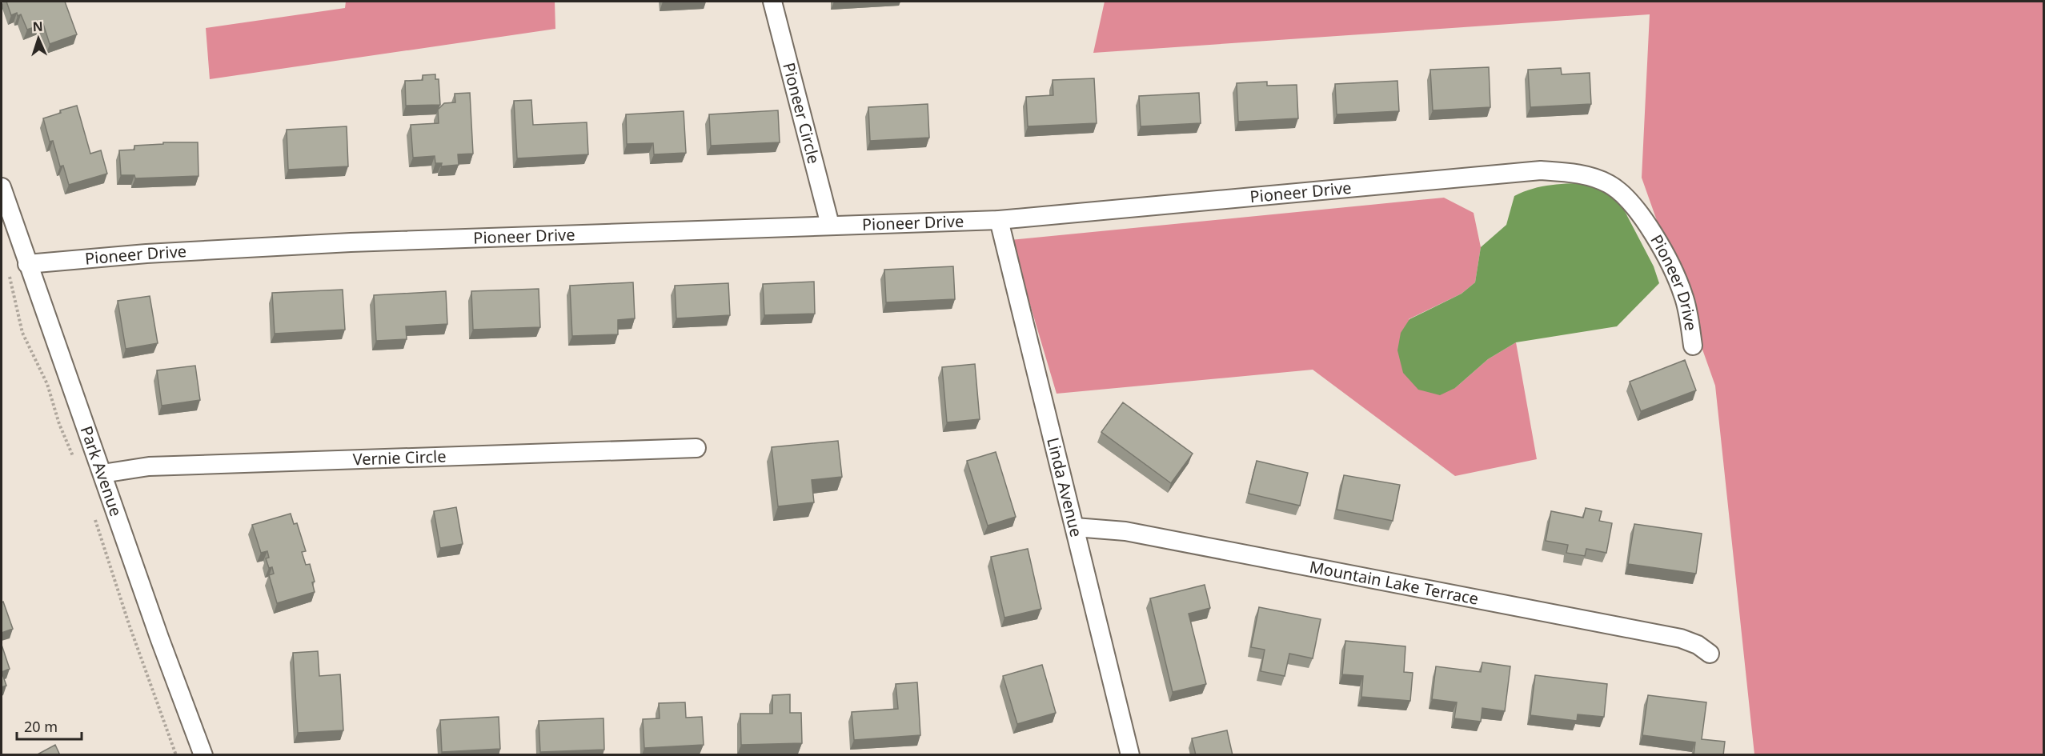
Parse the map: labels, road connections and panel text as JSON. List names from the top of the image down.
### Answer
{
  "streets": {
    "street": [
      "Pioneer Circle",
      "Pioneer Drive",
      "Vernie Circle",
      "Park Avenue",
      "Linda Avenue",
      "Mountain Lake Terrace"
    ]
  },
  "crossings": [
    ["Pioneer Circle", "Pioneer Drive"],
    ["Pioneer Drive", "Park Avenue"],
    ["Pioneer Drive", "Linda Avenue"],
    ["Vernie Circle", "Park Avenue"],
    ["Linda Avenue", "Mountain Lake Terrace"]
  ],
  "scale_bar": "20 m",
  "north": "top"
}
